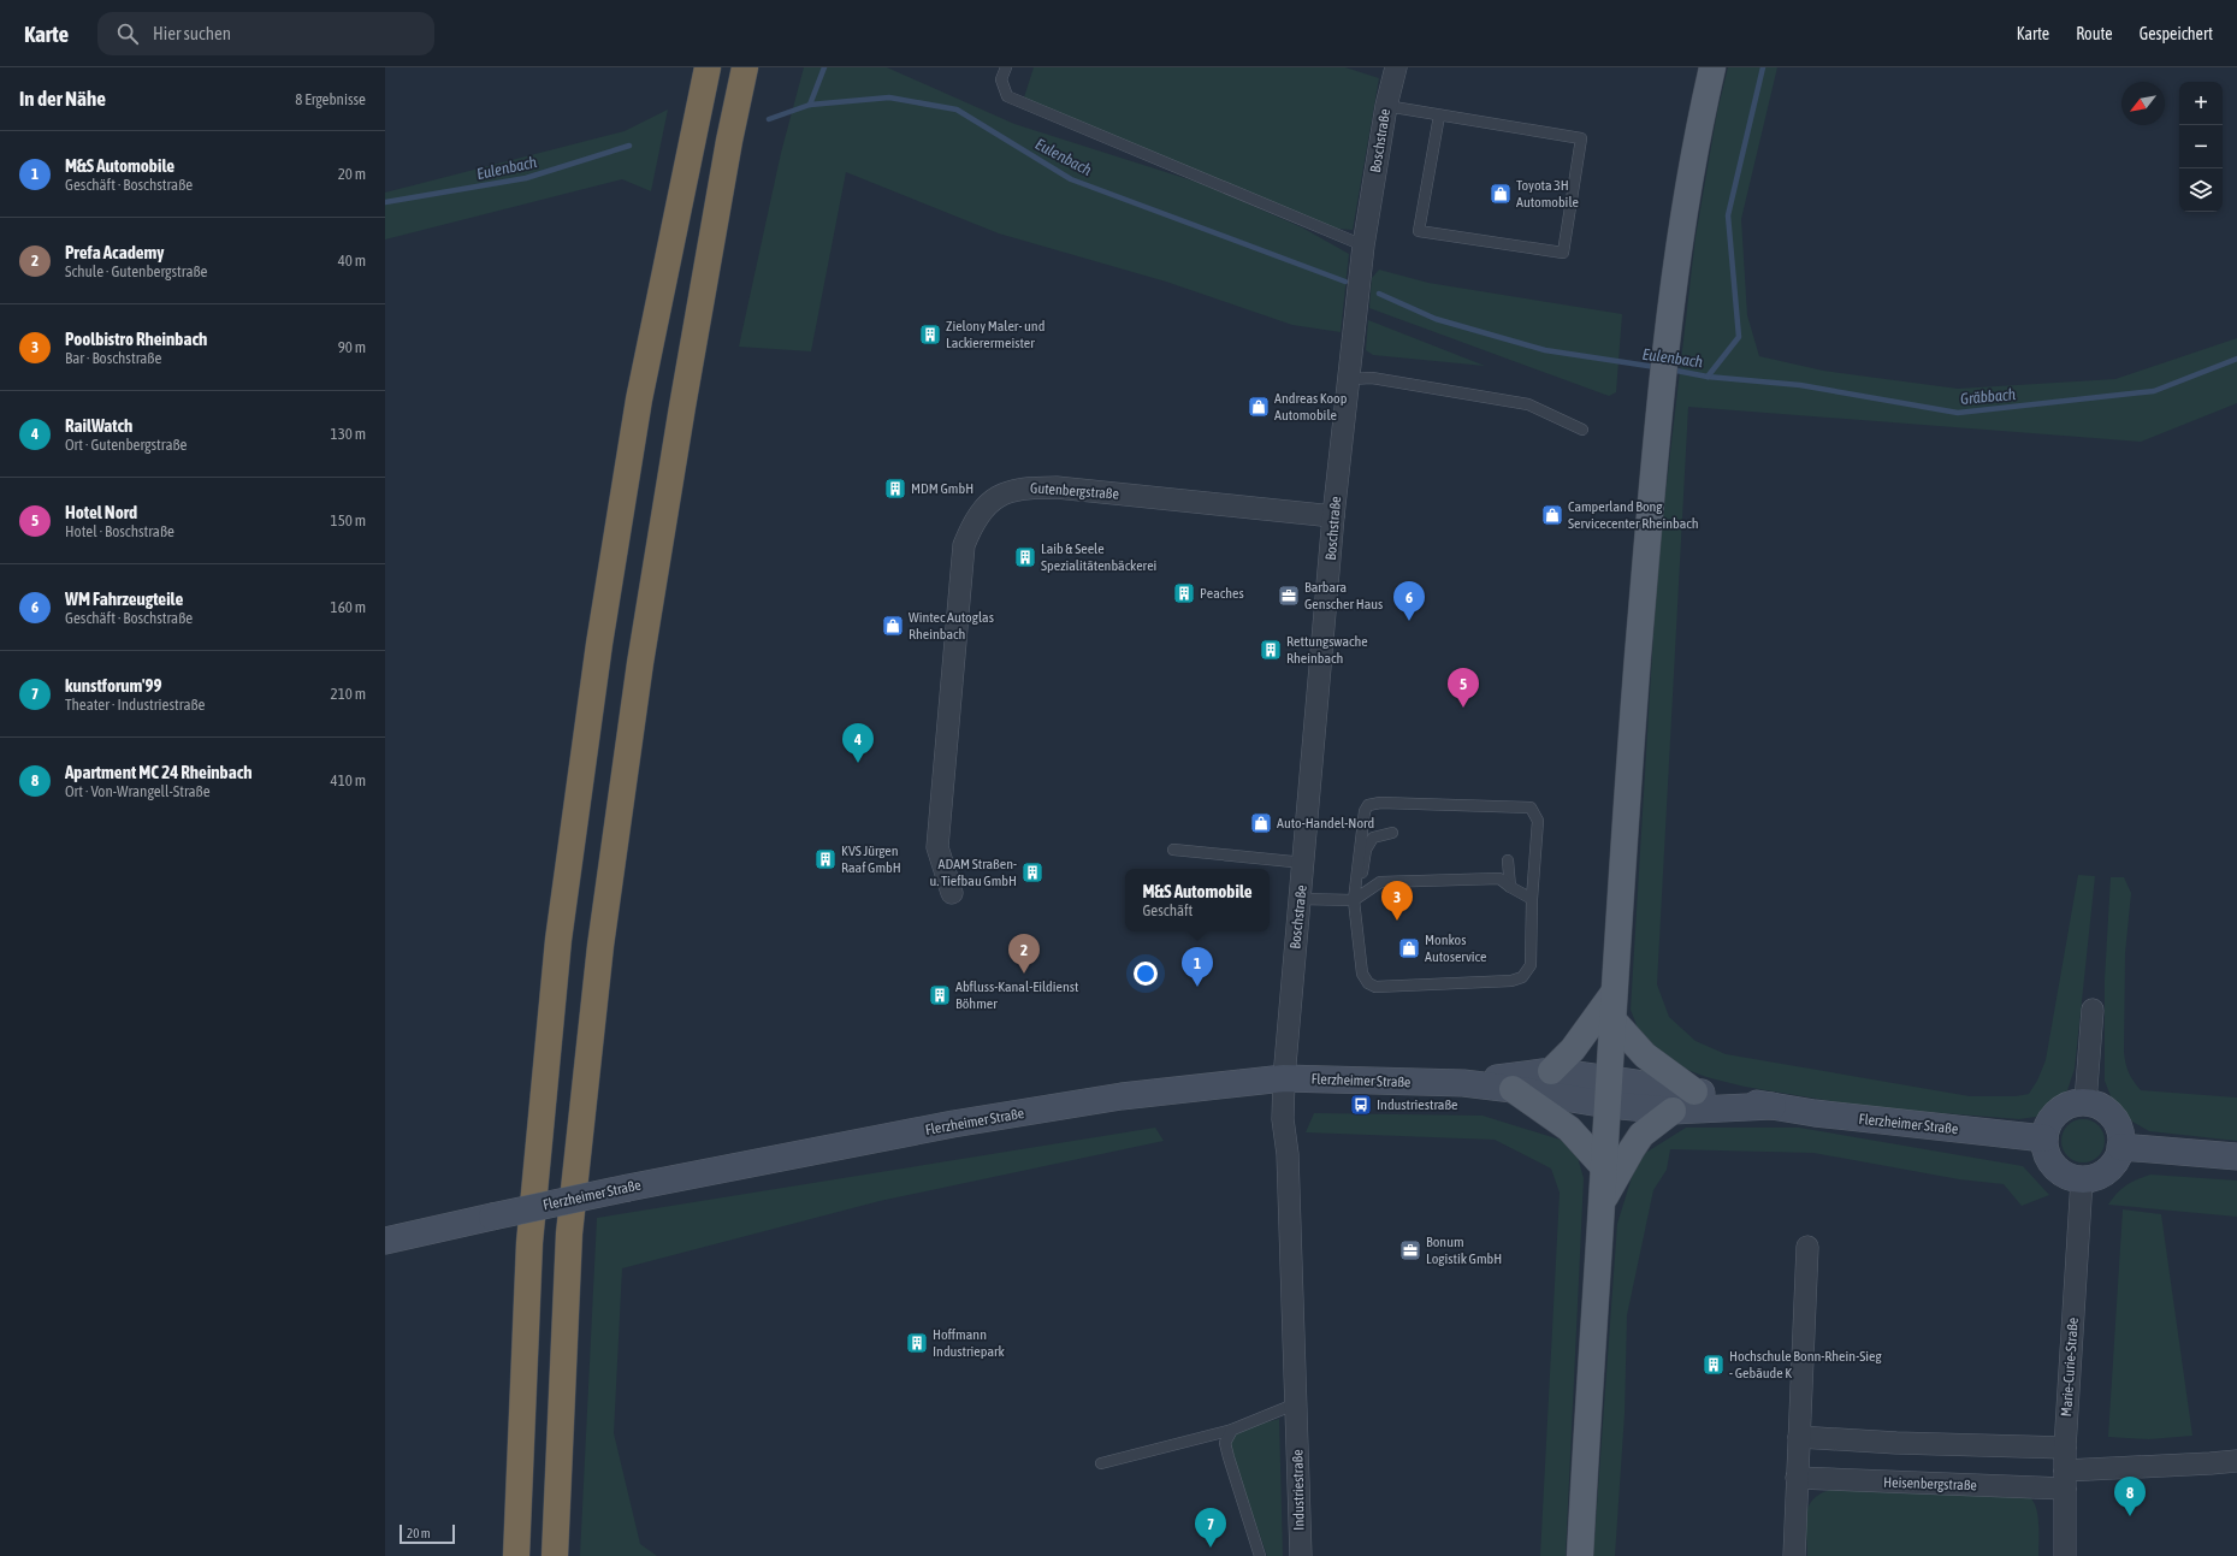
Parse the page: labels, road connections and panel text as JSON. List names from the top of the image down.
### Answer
{
  "streets": {
    "main road": ["Flerzheimer Straße"],
    "street": [
      "Boschstraße",
      "Gutenbergstraße",
      "Marie-Curie-Straße",
      "Heisenbergstraße",
      "Industriestraße"
    ]
  },
  "crossings": [
    ["Boschstraße", "Gutenbergstraße"],
    ["Boschstraße", "Flerzheimer Straße"],
    ["Boschstraße", "Industriestraße"],
    ["Flerzheimer Straße", "Marie-Curie-Straße"],
    ["Flerzheimer Straße", "Industriestraße"],
    ["Marie-Curie-Straße", "Heisenbergstraße"]
  ],
  "water": ["Eulenbach", "Gräbbach"],
  "places": {
    "shop": [
      "Toyota 3H Automobile",
      "Andreas Koop Automobile",
      "Camperland Bong Servicecenter Rheinbach",
      "Wintec Autoglas Rheinbach",
      "Auto-Handel-Nord",
      "Monkos Autoservice"
    ],
    "building": [
      "Zielony Maler- und Lackierermeister",
      "MDM GmbH",
      "Laib & Seele Spezialitätenbäckerei",
      "Peaches",
      "Rettungswache Rheinbach",
      "KVS Jürgen Raaf GmbH",
      "ADAM Straßen- u. Tiefbau GmbH",
      "Abfluss-Kanal-Eildienst Böhmer",
      "Hoffmann Industriepark",
      "Hochschule Bonn-Rhein-Sieg - Gebäude K"
    ],
    "office": ["Barbara Genscher Haus", "Bonum Logistik GmbH"],
    "bus stop": ["Industriestraße"]
  },
  "scale_bar": "20 m",
  "north": "bottom left",
  "page": {
    "header": "Karte",
    "search": "Hier suchen",
    "nav": ["Karte", "Route", "Gespeichert"],
    "heading": ["In der Nähe", "8 Ergebnisse"],
    "map_buttons": ["+", "−"],
    "list": [
      {
        "mark": "1",
        "name": "M&S Automobile",
        "note": "Geschäft · Boschstraße",
        "value": "20 m"
      },
      {
        "mark": "2",
        "name": "Prefa Academy",
        "note": "Schule · Gutenbergstraße",
        "value": "40 m"
      },
      {
        "mark": "3",
        "name": "Poolbistro Rheinbach",
        "note": "Bar · Boschstraße",
        "value": "90 m"
      },
      {
        "mark": "4",
        "name": "RailWatch",
        "note": "Ort · Gutenbergstraße",
        "value": "130 m"
      },
      {
        "mark": "5",
        "name": "Hotel Nord",
        "note": "Hotel · Boschstraße",
        "value": "150 m"
      },
      {
        "mark": "6",
        "name": "WM Fahrzeugteile",
        "note": "Geschäft · Boschstraße",
        "value": "160 m"
      },
      {
        "mark": "7",
        "name": "kunstforum'99",
        "note": "Theater · Industriestraße",
        "value": "210 m"
      },
      {
        "mark": "8",
        "name": "Apartment MC 24 Rheinbach",
        "note": "Ort · Von-Wrangell-Straße",
        "value": "410 m"
      }
    ],
    "pins": [
      "6",
      "5",
      "4",
      "3",
      "2",
      "1",
      "8",
      "7"
    ],
    "popup": ["M&S Automobile", "Geschäft"],
    "scale": "20 m"
  }
}
